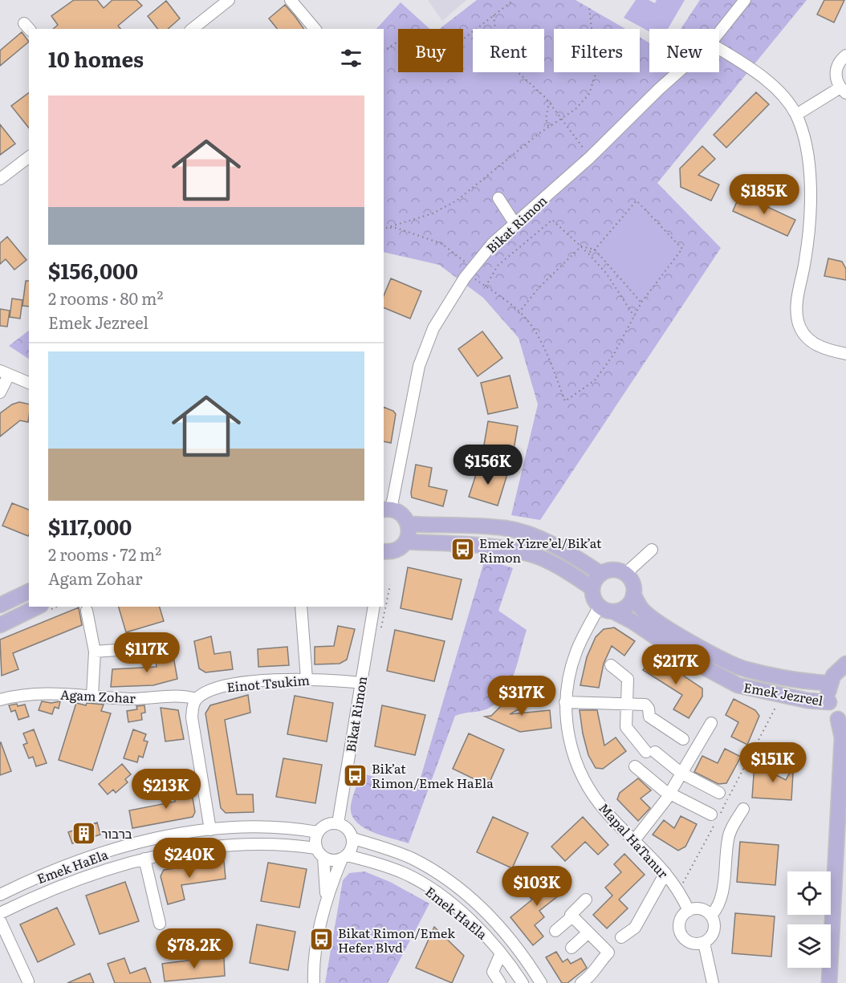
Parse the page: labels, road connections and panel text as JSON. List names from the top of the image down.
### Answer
{
  "streets": {
    "main road": ["Emek Jezreel"],
    "street": [
      "Bikat Rimon",
      "Einot Tsukim",
      "Agam Zohar",
      "Mapal HaTanur",
      "Emek HaEla"
    ]
  },
  "crossings": [
    ["Bikat Rimon", "Einot Tsukim"],
    ["Bikat Rimon", "Emek HaEla"],
    ["Einot Tsukim", "Agam Zohar"],
    ["Emek Jezreel", "Mapal HaTanur"]
  ],
  "places": {
    "bus stop": ["Emek Yizre’el/Bik’at Rimon", "Bik’at Rimon/Emek HaEla", "Bikat Rimon/Emek Hefer Blvd"],
    "building": ["ברבור"]
  },
  "page": {
    "chip": [
      "Buy",
      "Rent",
      "Filters",
      "New"
    ],
    "heading": "10 homes",
    "list": [
      {
        "name": "$156,000",
        "note": "2 rooms · 80 m² · Emek Jezreel"
      },
      {
        "name": "$117,000",
        "note": "2 rooms · 72 m² · Agam Zohar"
      }
    ],
    "price": [
      "$185K",
      "$156K",
      "$117K",
      "$217K",
      "$317K",
      "$151K",
      "$213K",
      "$240K",
      "$103K",
      "$78.2K"
    ]
  }
}
